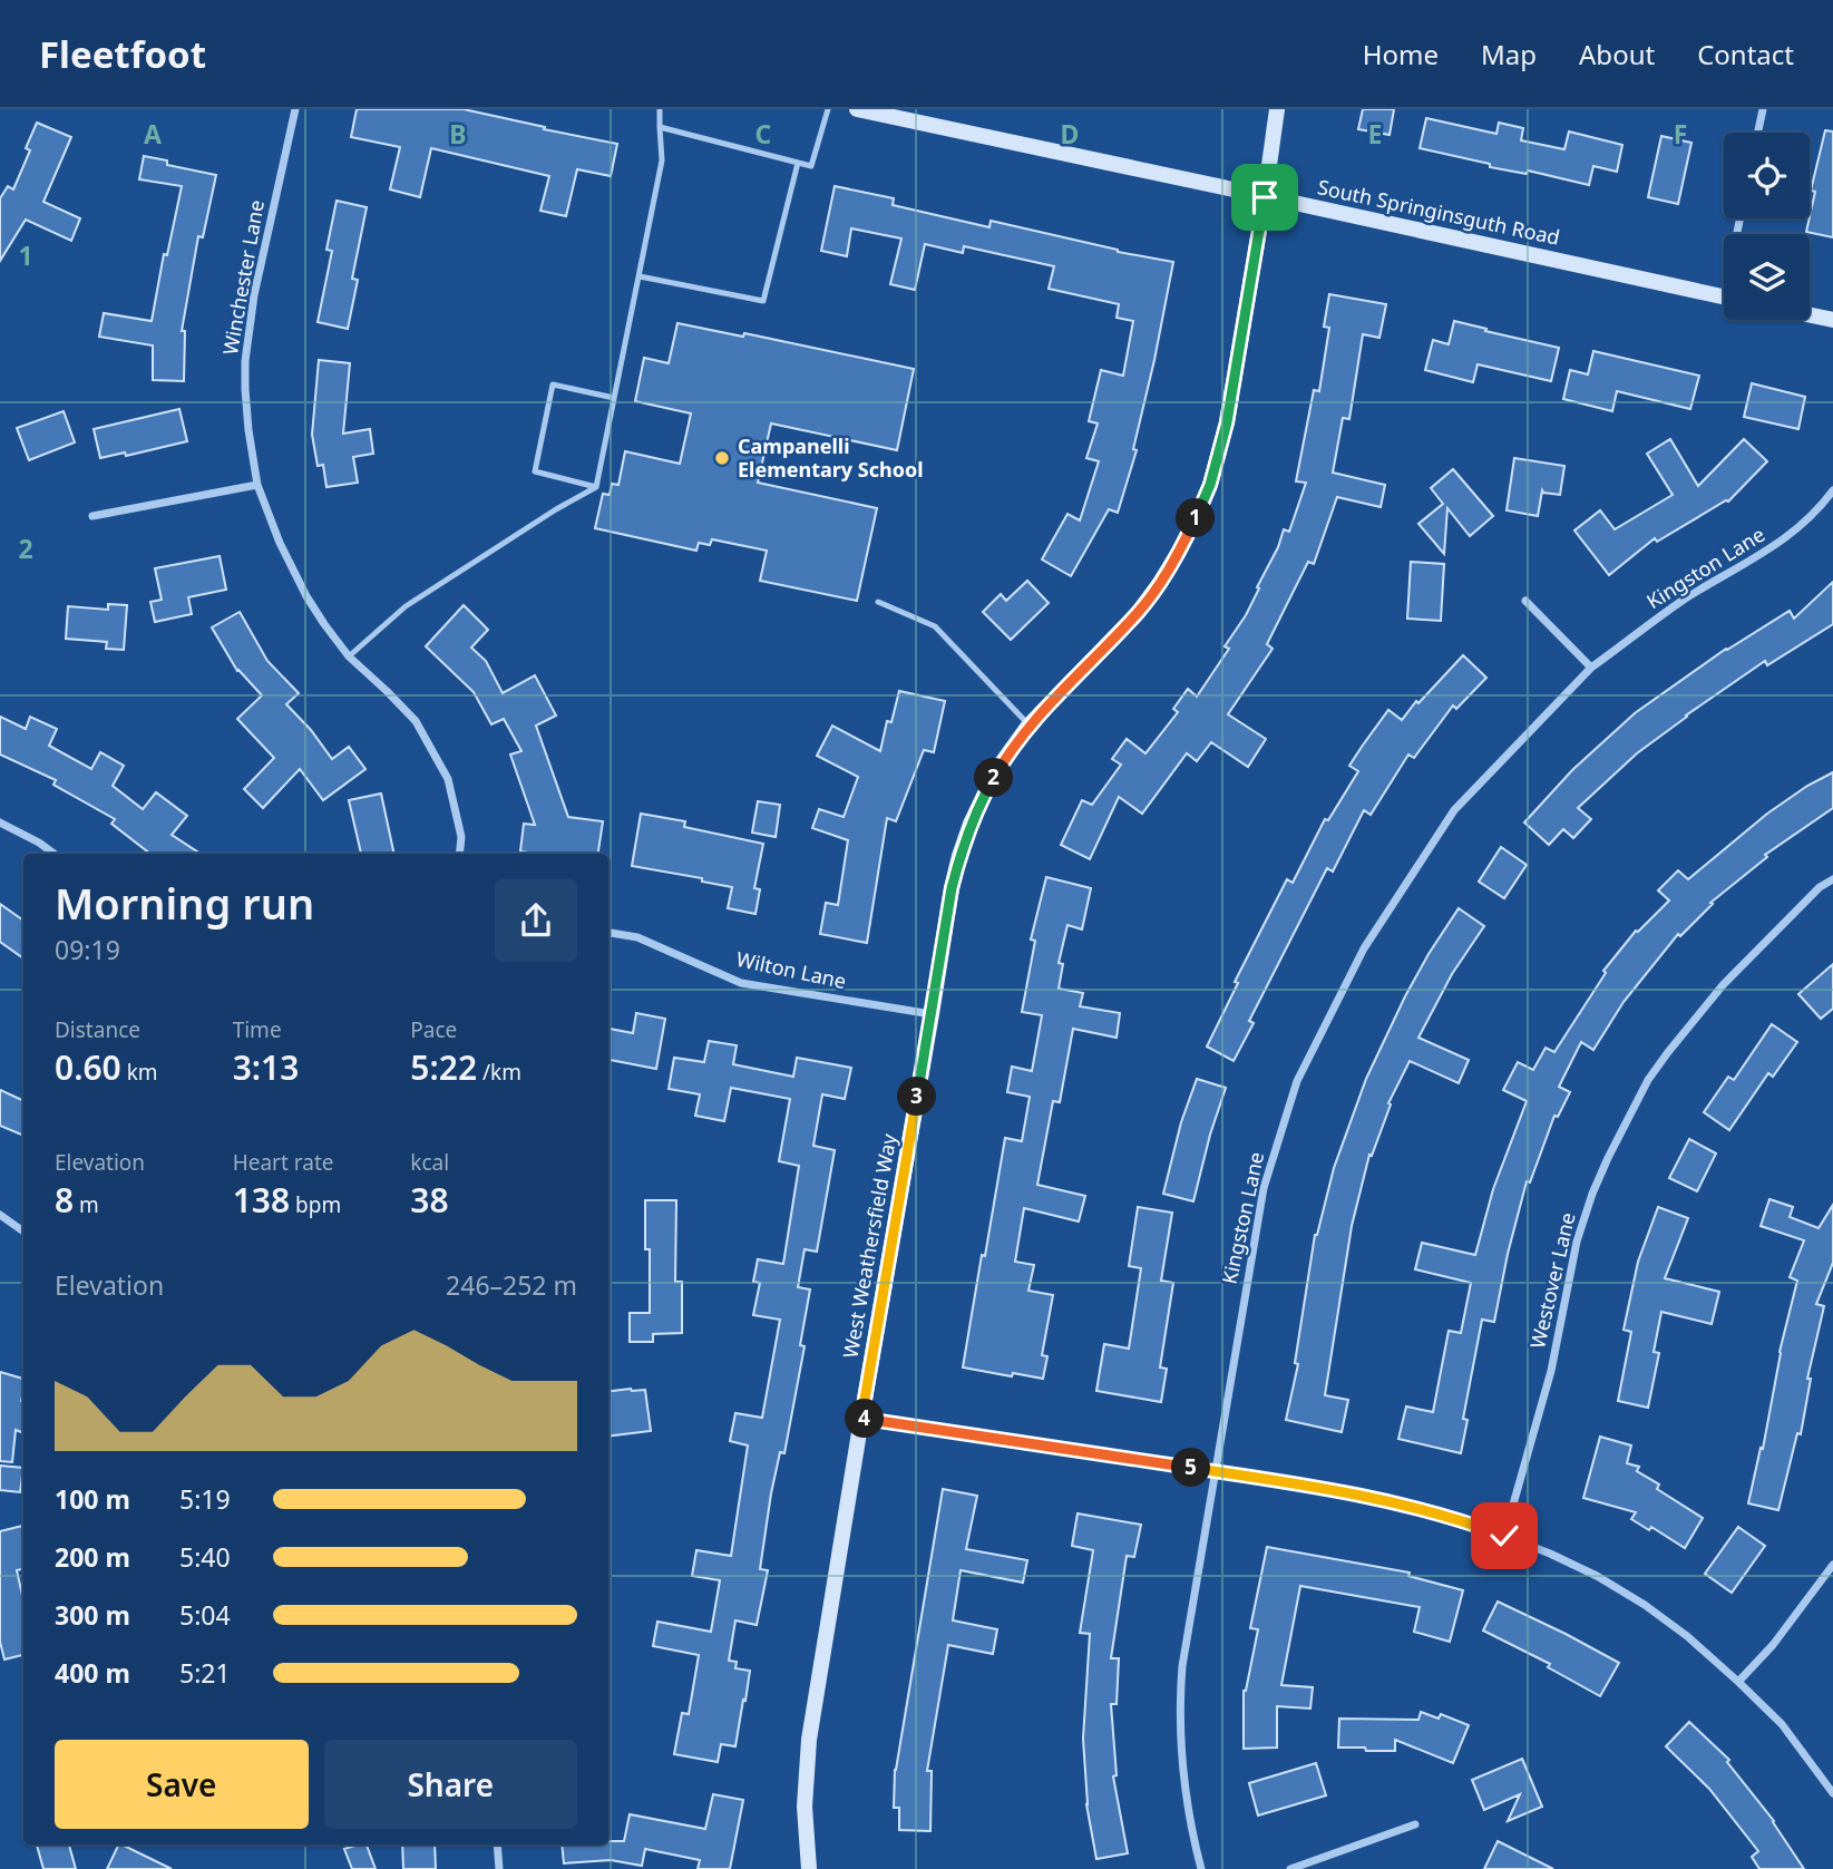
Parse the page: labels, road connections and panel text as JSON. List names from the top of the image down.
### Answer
{
  "streets": {
    "street": [
      "South Springinsguth Road",
      "Winchester Lane",
      "Kingston Lane",
      "Wilton Lane",
      "West Weathersfield Way",
      "Westover Lane"
    ]
  },
  "crossings": [
    ["South Springinsguth Road", "West Weathersfield Way"],
    ["Wilton Lane", "West Weathersfield Way"]
  ],
  "places": ["Campanelli Elementary School"],
  "page": {
    "header": "Fleetfoot",
    "nav": [
      "Home",
      "Map",
      "About",
      "Contact"
    ],
    "pins": [
      "1",
      "2",
      "3",
      "4",
      "5"
    ],
    "heading": ["Morning run", "09:19"],
    "stats": [
      ["Distance", "0.60 km"],
      ["Time", "3:13"],
      ["Pace", "5:22 /km"],
      ["Elevation", "8 m"],
      ["Heart rate", "138 bpm"],
      ["kcal", "38"]
    ],
    "chart": ["Elevation", "246–252 m"],
    "list": [
      {
        "name": "100 m",
        "note": "5:19"
      },
      {
        "name": "200 m",
        "note": "5:40"
      },
      {
        "name": "300 m",
        "note": "5:04"
      },
      {
        "name": "400 m",
        "note": "5:21"
      }
    ],
    "buttons": ["Save", "Share"]
  },
  "grid": {
    "columns": [
      "A",
      "B",
      "C",
      "D",
      "E",
      "F"
    ],
    "rows": ["1", "2"]
  }
}
